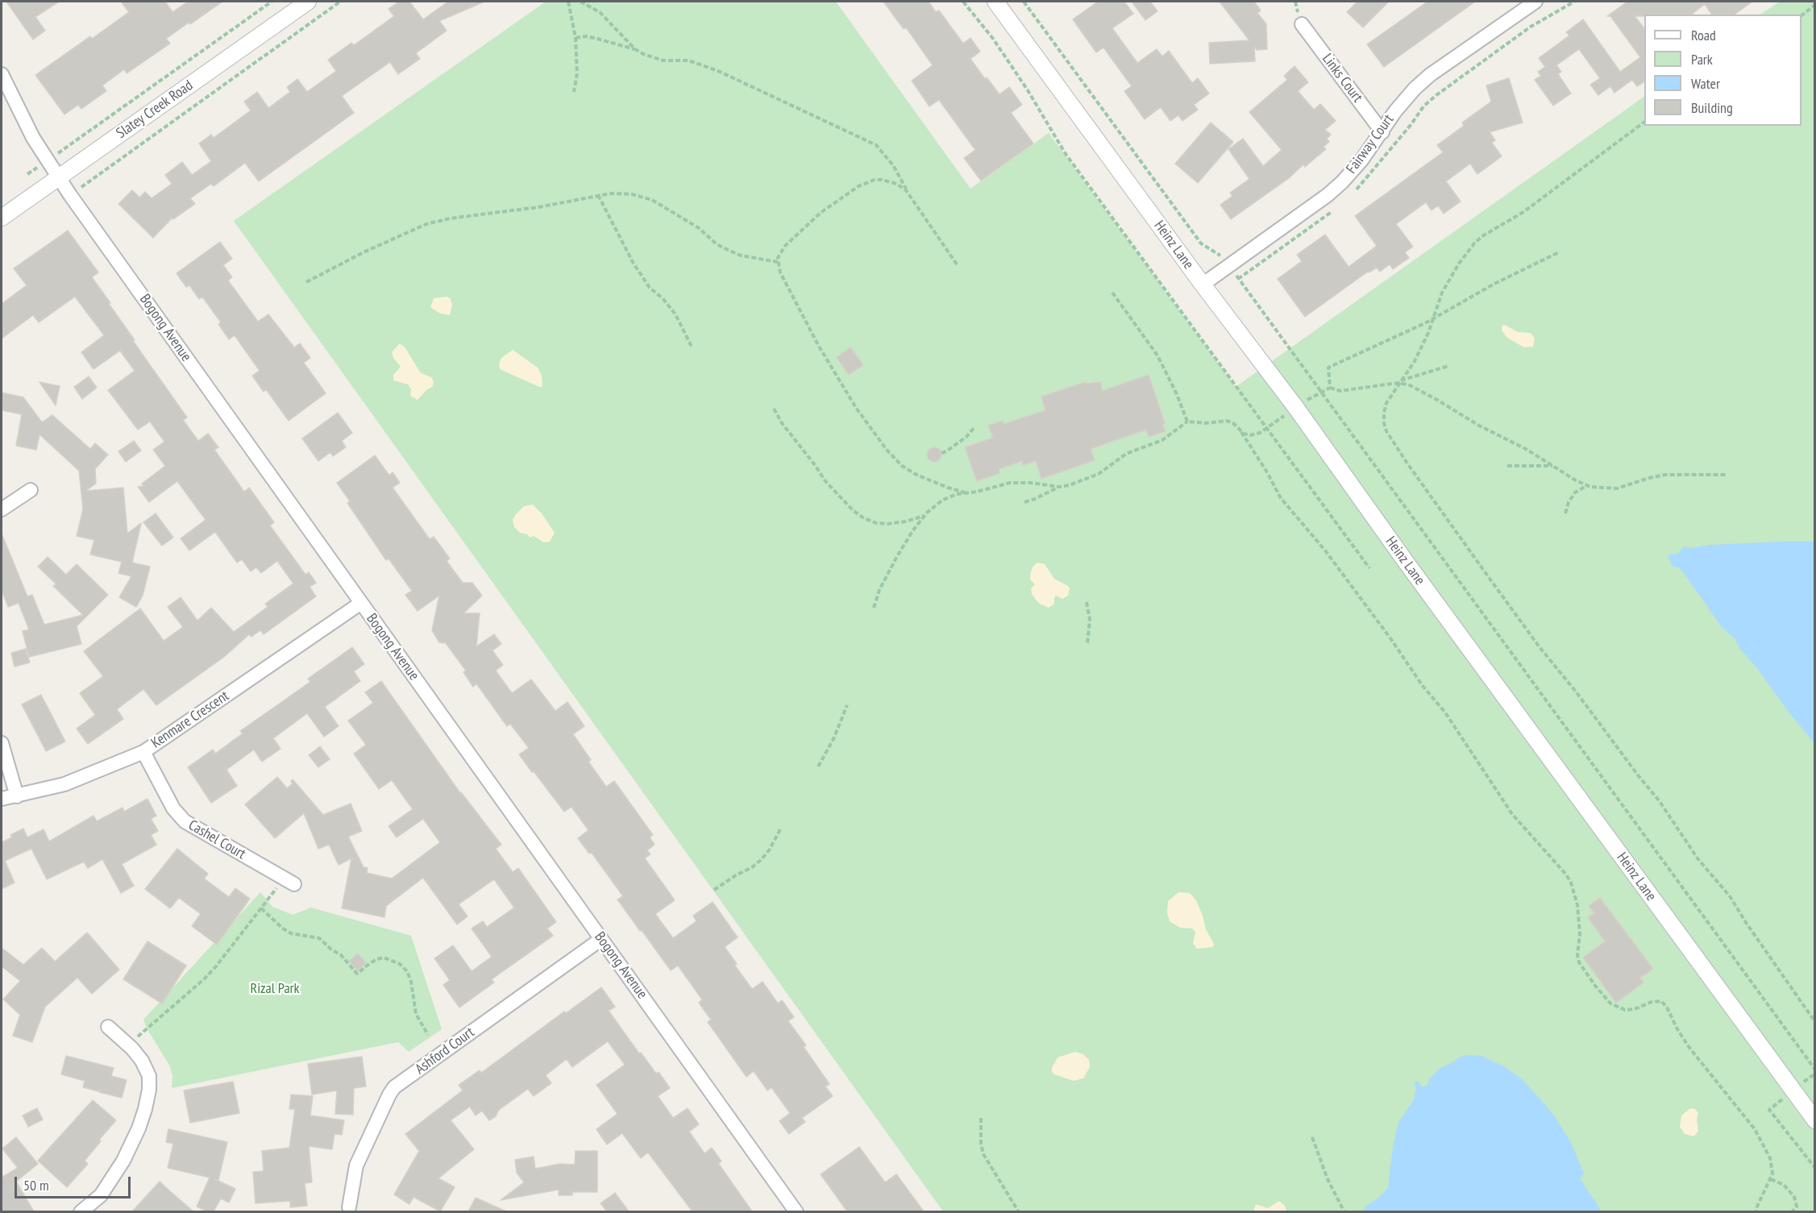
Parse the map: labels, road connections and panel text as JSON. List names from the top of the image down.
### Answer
{
  "streets": {
    "street": [
      "Links Court",
      "Slatey Creek Road",
      "Fairway Court",
      "Heinz Lane",
      "Bogong Avenue",
      "Kenmare Crescent",
      "Cashel Court",
      "Ashford Court"
    ]
  },
  "crossings": [
    ["Links Court", "Fairway Court"],
    ["Slatey Creek Road", "Bogong Avenue"],
    ["Fairway Court", "Heinz Lane"],
    ["Bogong Avenue", "Kenmare Crescent"],
    ["Bogong Avenue", "Ashford Court"],
    ["Kenmare Crescent", "Cashel Court"]
  ],
  "parks": ["Rizal Park"],
  "legend": [
    "Road",
    "Park",
    "Water",
    "Building"
  ],
  "scale_bar": "50 m"
}
